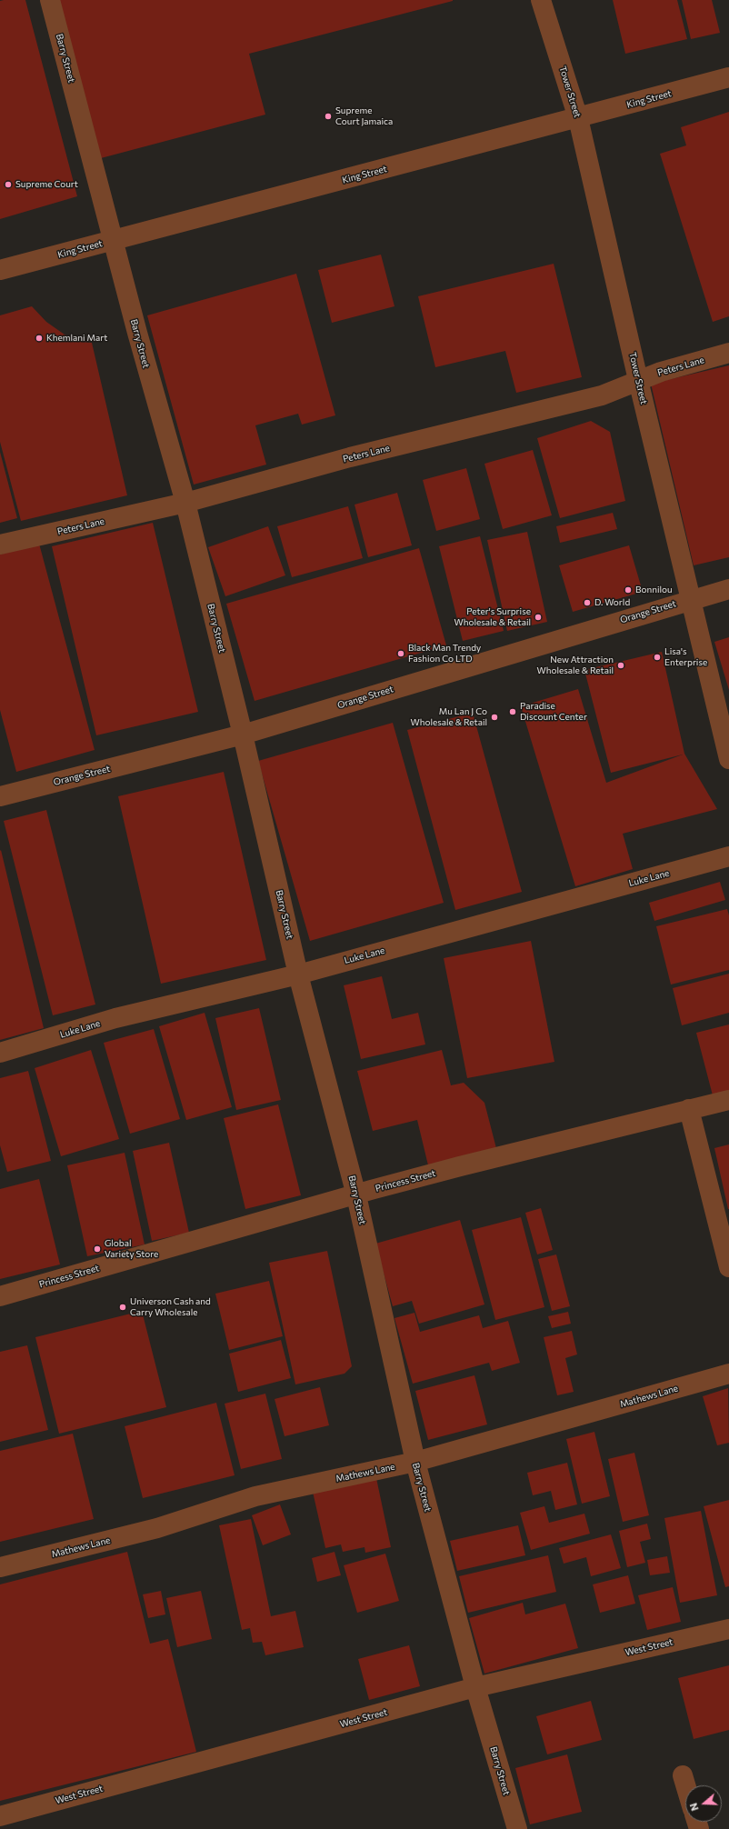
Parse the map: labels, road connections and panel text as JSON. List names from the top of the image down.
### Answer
{
  "streets": {
    "street": [
      "Barry Street",
      "Tower Street",
      "King Street",
      "Peters Lane",
      "Orange Street",
      "Luke Lane",
      "Princess Street",
      "Mathews Lane",
      "West Street"
    ]
  },
  "crossings": [
    ["Barry Street", "King Street"],
    ["Barry Street", "Peters Lane"],
    ["Barry Street", "Orange Street"],
    ["Barry Street", "Luke Lane"],
    ["Barry Street", "Princess Street"],
    ["Barry Street", "Mathews Lane"],
    ["Barry Street", "West Street"],
    ["Tower Street", "King Street"],
    ["Tower Street", "Peters Lane"],
    ["Tower Street", "Orange Street"]
  ],
  "places": [
    "Supreme Court Jamaica",
    "Supreme Court",
    "Khemlani Mart",
    "Bonnilou",
    "D. World",
    "Peter's Surprise Wholesale & Retail",
    "Black Man Trendy Fashion Co LTD",
    "Lisa's Enterprise",
    "New Attraction Wholesale & Retail",
    "Paradise Discount Center",
    "Mu Lan J Co Wholesale & Retail",
    "Global Variety Store",
    "Universon Cash and Carry Wholesale"
  ],
  "north": "left"
}
